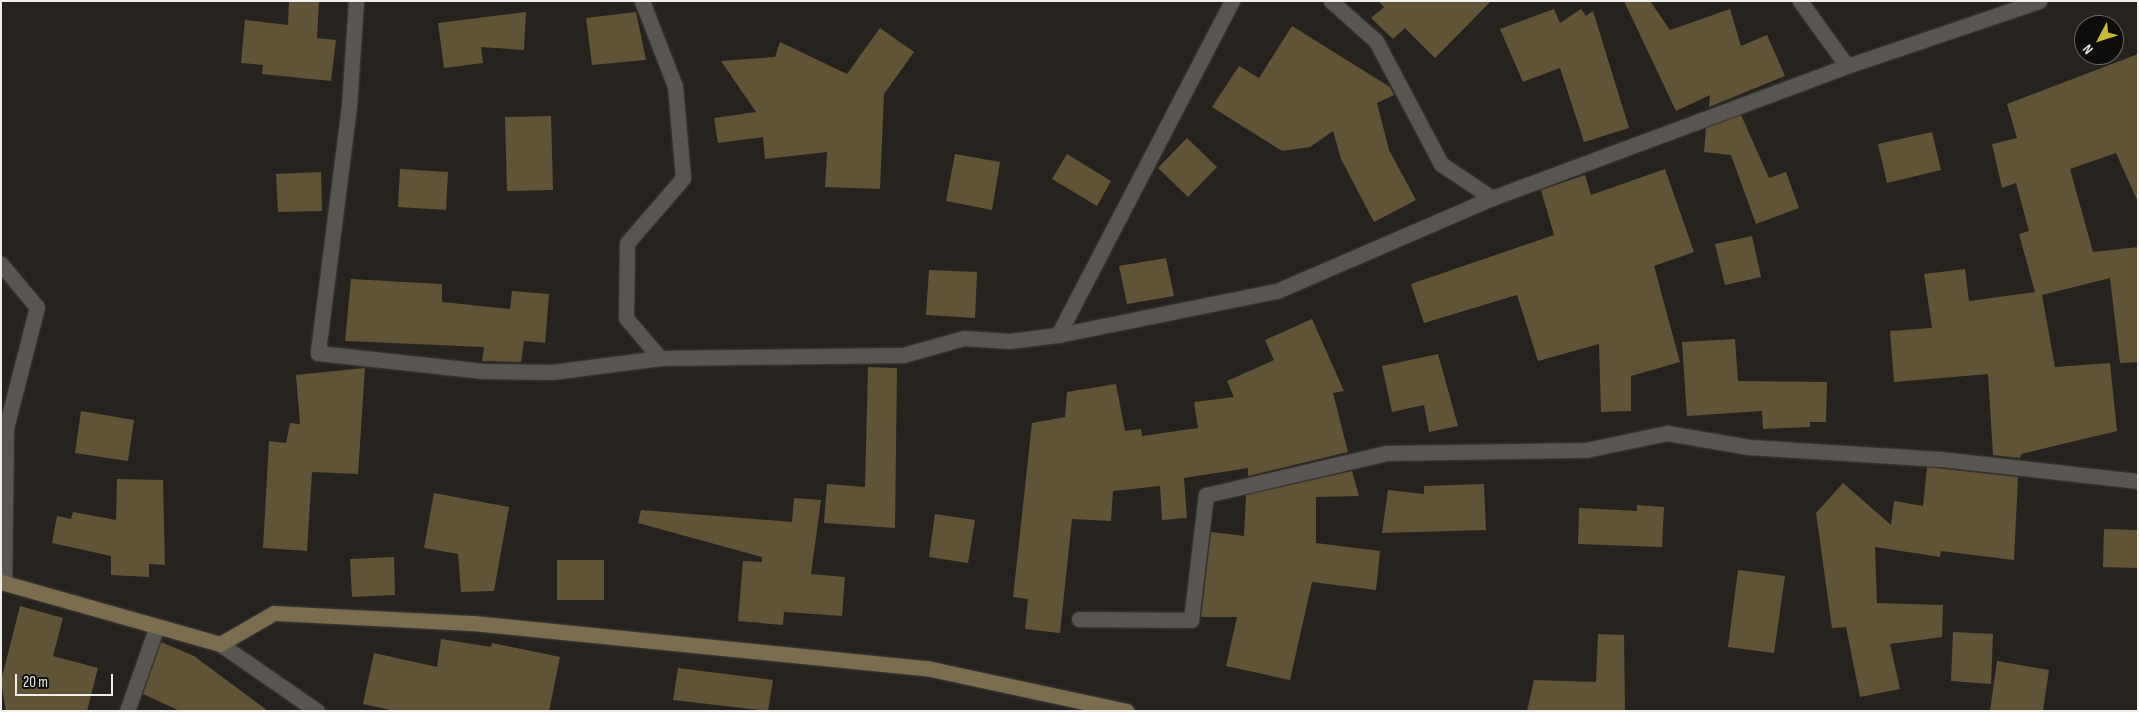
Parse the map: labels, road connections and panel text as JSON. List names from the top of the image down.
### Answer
{
  "scale_bar": "20 m",
  "north": "bottom left"
}
